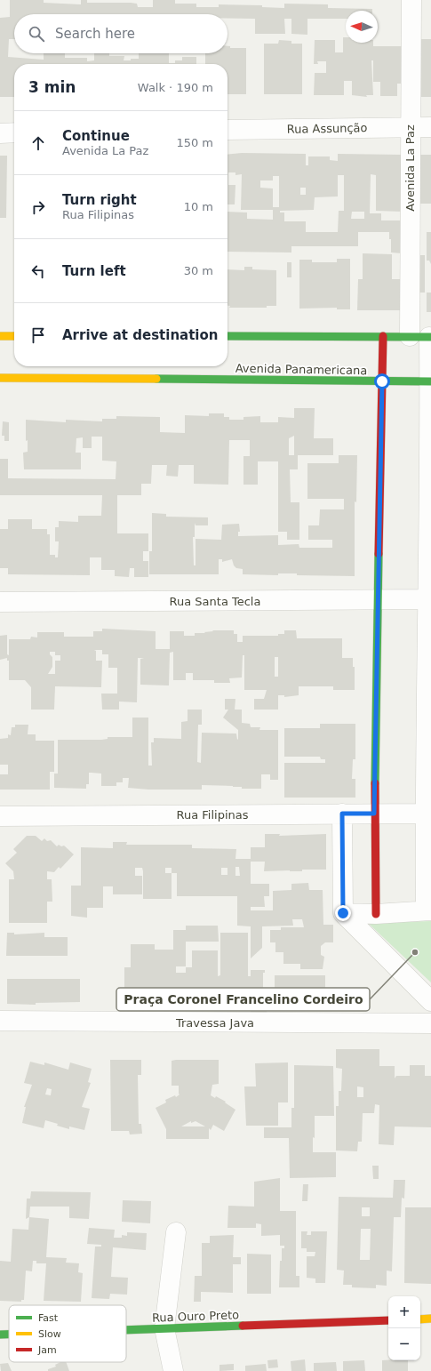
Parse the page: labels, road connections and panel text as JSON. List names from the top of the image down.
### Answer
{
  "streets": {
    "street": [
      "Rua Assunção",
      "Avenida La Paz",
      "Avenida Panamericana",
      "Rua Santa Tecla",
      "Rua Filipinas",
      "Travessa Java",
      "Rua Ouro Preto"
    ]
  },
  "crossings": [
    ["Rua Assunção", "Avenida La Paz"]
  ],
  "places": ["Praça Coronel Francelino Cordeiro"],
  "legend": ["Fast", "Slow", "Jam"],
  "north": "left",
  "page": {
    "search": "Search here",
    "heading": ["3 min", "Walk · 190 m"],
    "list": [
      ["Continue", "Avenida La Paz", "150 m"],
      ["Turn right", "Rua Filipinas", "10 m"],
      ["Turn left", "30 m"],
      "Arrive at destination"
    ],
    "map_buttons": ["+", "−"]
  }
}
